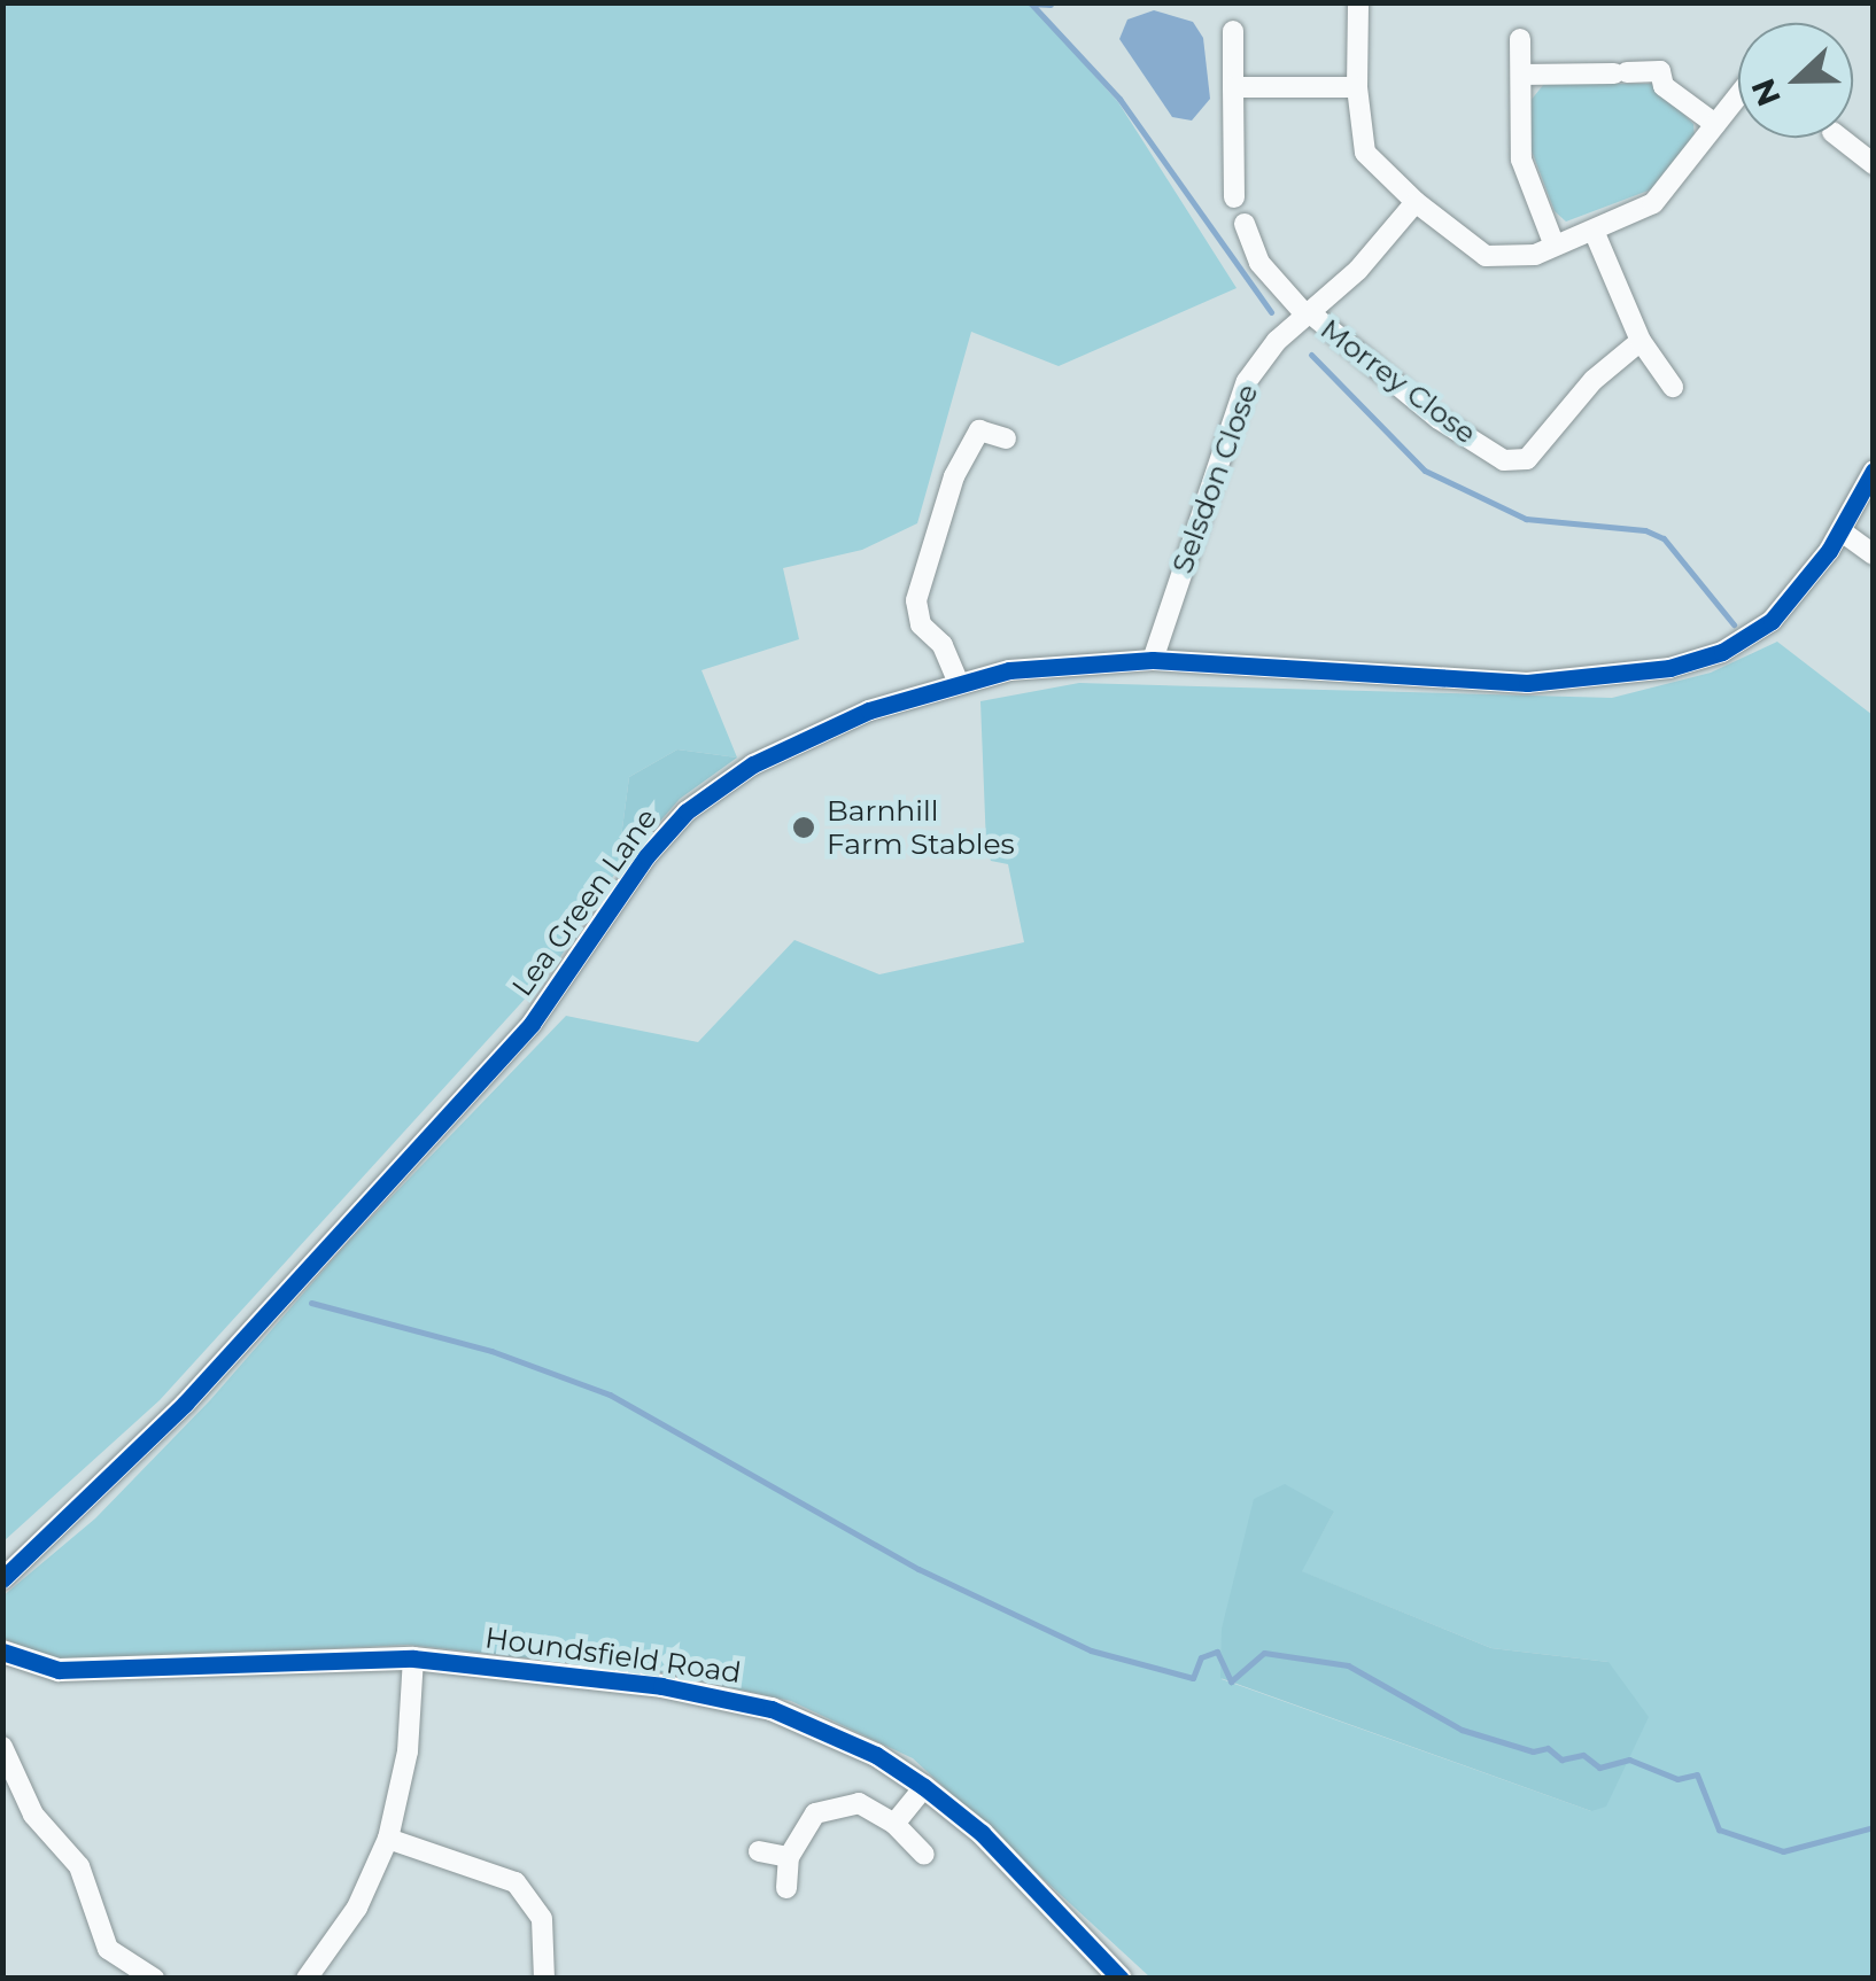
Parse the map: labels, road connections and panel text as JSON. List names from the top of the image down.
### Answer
{
  "streets": {
    "street": [
      "Morrey Close",
      "Selsdon Close",
      "Lea Green Lane",
      "Houndsfield Road"
    ]
  },
  "crossings": [
    ["Morrey Close", "Selsdon Close"],
    ["Selsdon Close", "Lea Green Lane"]
  ],
  "places": ["Barnhill Farm Stables"],
  "north": "left"
}
